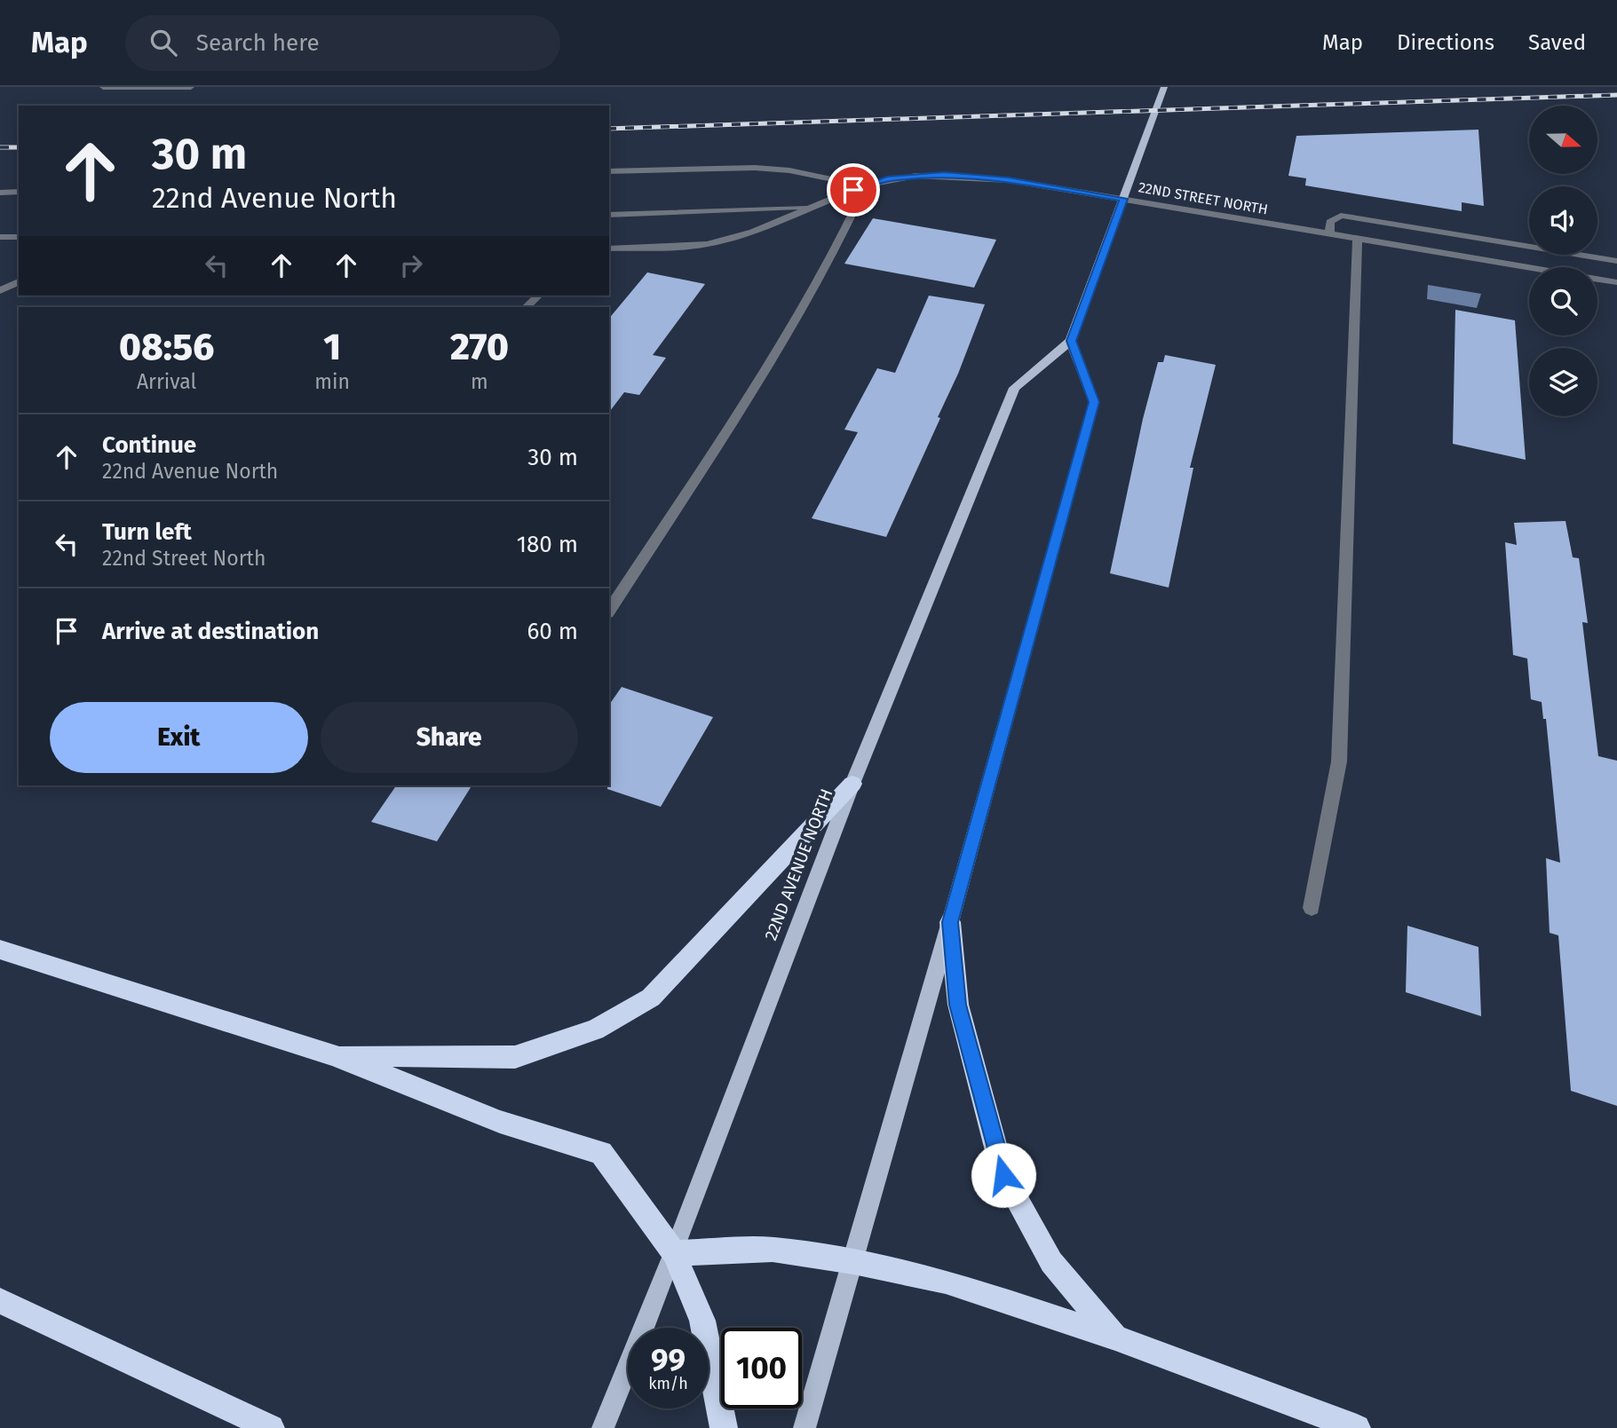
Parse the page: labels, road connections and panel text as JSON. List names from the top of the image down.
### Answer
{
  "streets": {
    "main road": ["22ND AVENUE NORTH"],
    "street": ["22ND STREET NORTH"]
  },
  "north": "right",
  "page": {
    "header": "Map",
    "search": "Search here",
    "nav": ["Map", "Directions", "Saved"],
    "turn": ["30 m", "22nd Avenue North"],
    "eta": [
      "08:56",
      "Arrival",
      "1",
      "min",
      "270",
      "m"
    ],
    "list": [
      {
        "name": "Continue",
        "note": "22nd Avenue North",
        "value": "30 m"
      },
      {
        "name": "Turn left",
        "note": "22nd Street North",
        "value": "180 m"
      },
      {
        "name": "Arrive at destination",
        "value": "60 m"
      }
    ],
    "buttons": ["Exit", "Share"],
    "speed": "99 km/h",
    "limit": "100"
  }
}
